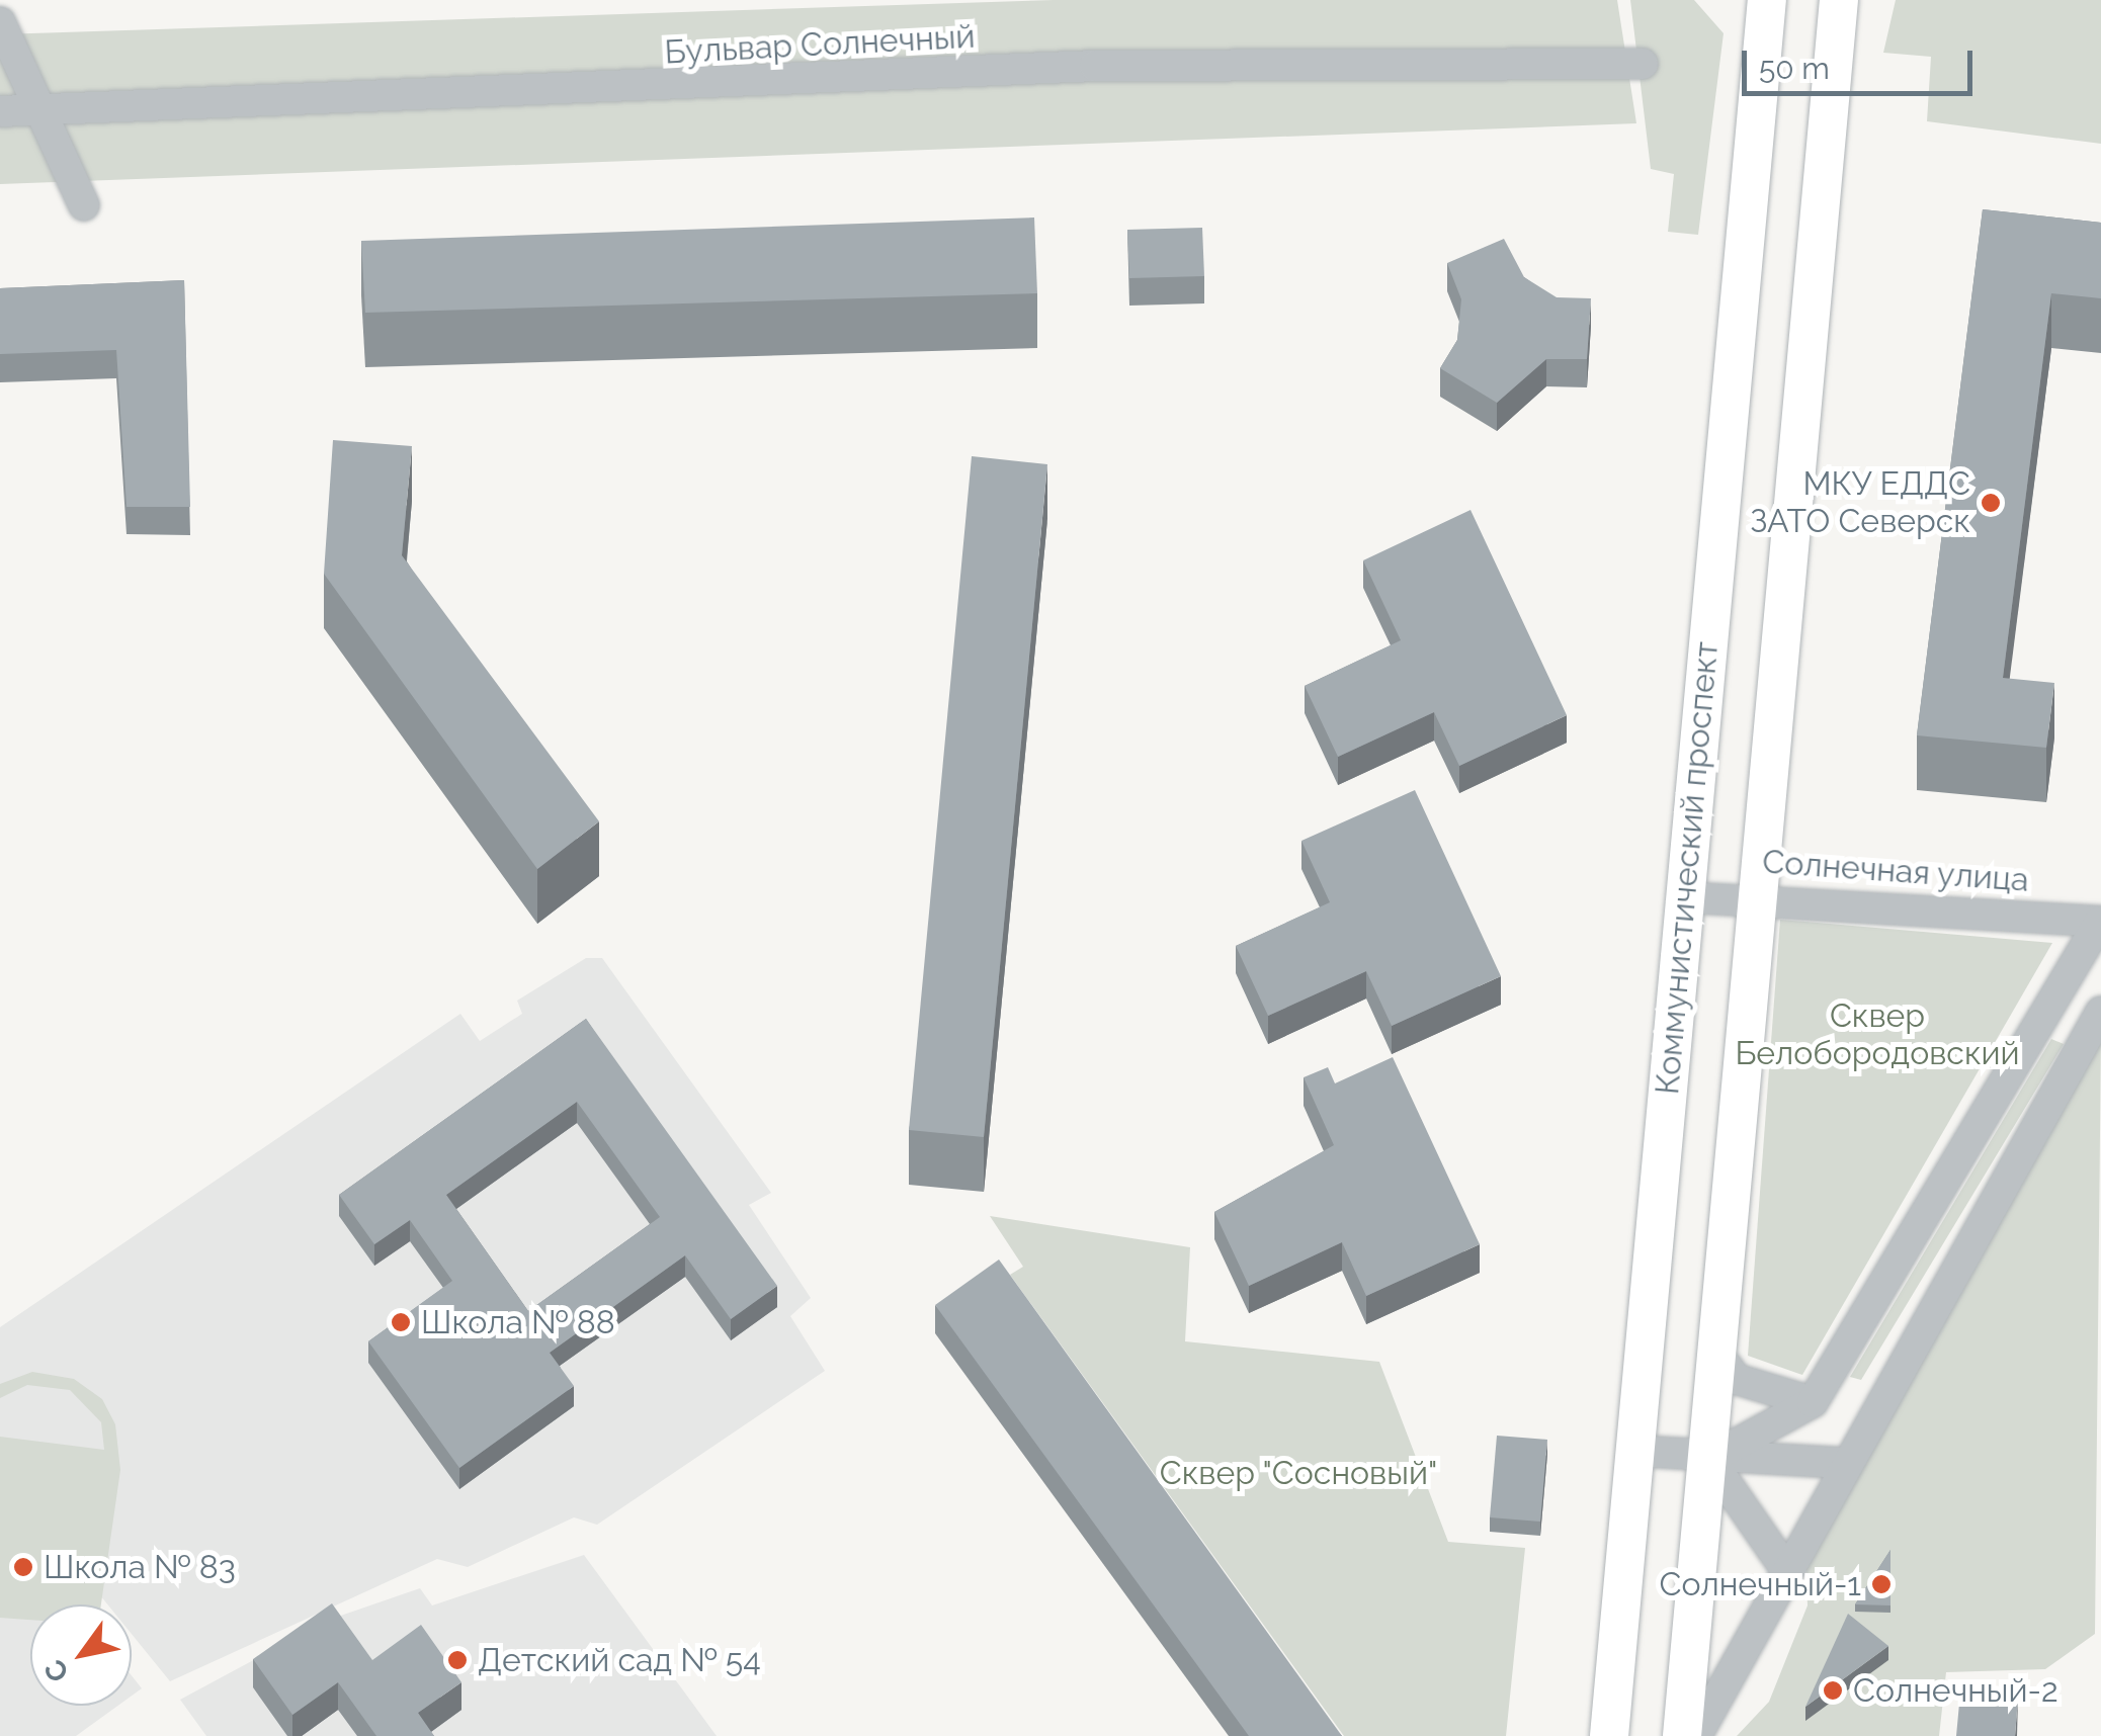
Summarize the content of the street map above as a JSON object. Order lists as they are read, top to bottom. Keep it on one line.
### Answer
{"streets":{"main road":["Коммунистический проспект"],"street":["Бульвар Солнечный","Солнечная улица"]},"crossings":[["Коммунистический проспект","Солнечная улица"]],"parks":["Сквер Белобородовский","Сквер \"Сосновый\""],"places":["МКУ ЕДДС ЗАТО Северск","Школа № 88","Школа № 83","Солнечный-1","Детский сад № 54","Солнечный-2"],"scale_bar":"50 m","north":"bottom left"}
